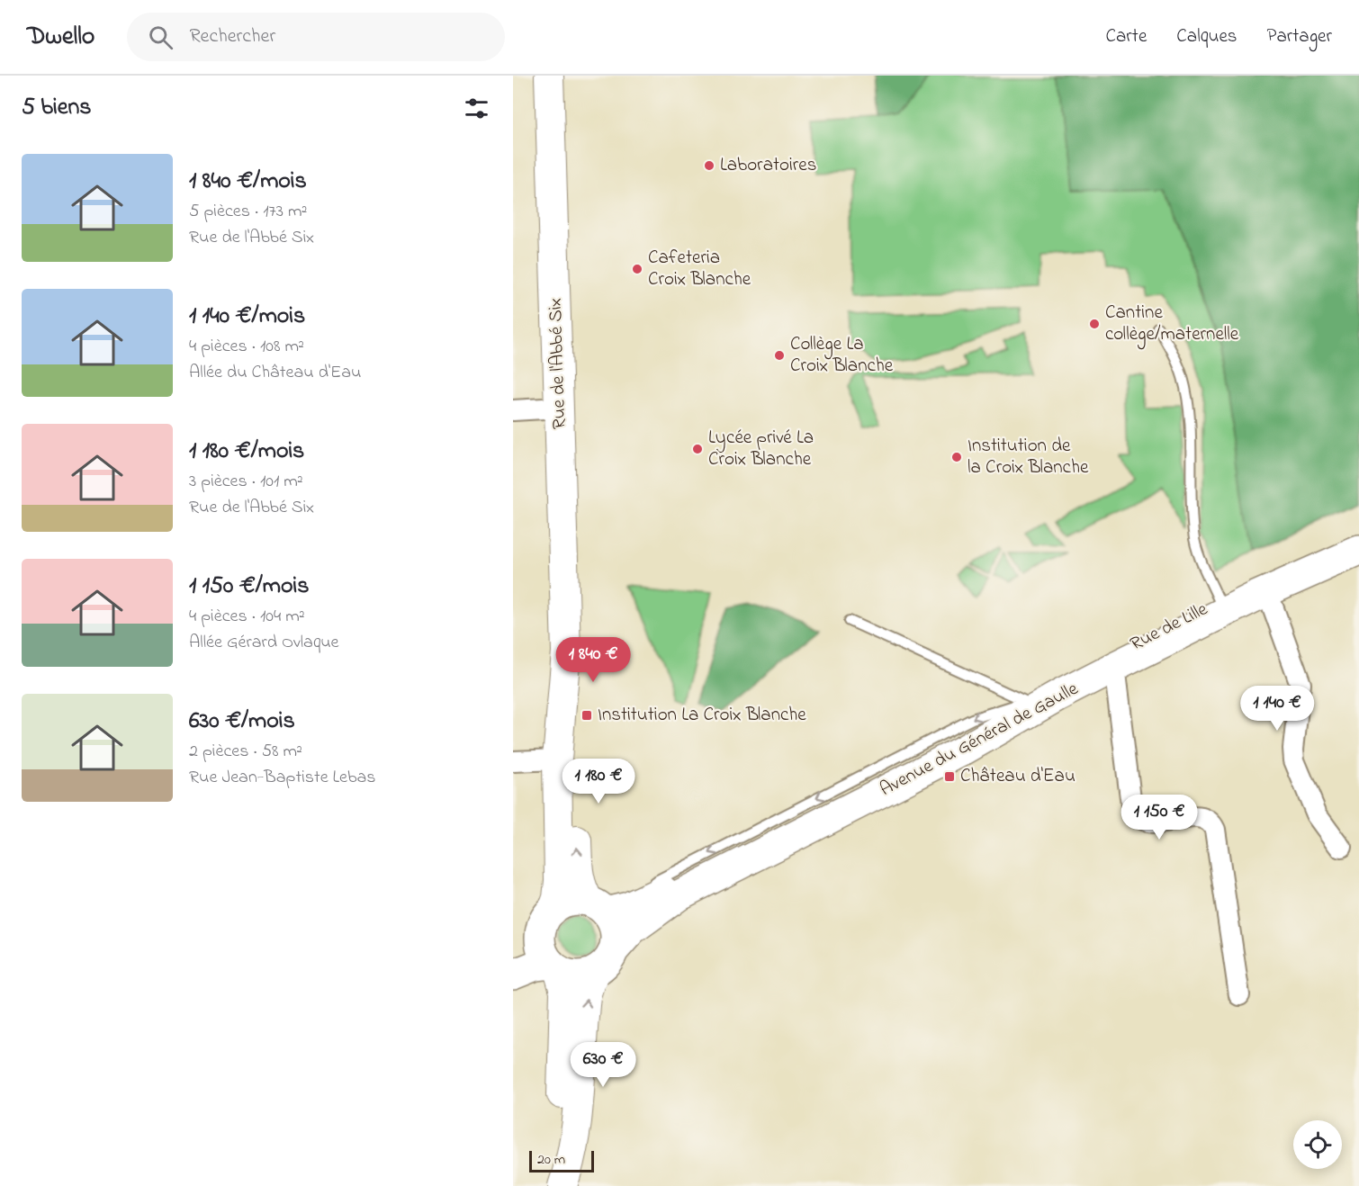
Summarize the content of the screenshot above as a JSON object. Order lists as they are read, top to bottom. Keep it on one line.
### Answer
{"streets":{"main road":["Rue de l'Abbé Six","Rue de Lille","Avenue du Général de Gaulle"]},"crossings":[["Rue de l'Abbé Six","Avenue du Général de Gaulle"],["Rue de Lille","Avenue du Général de Gaulle"]],"places":{"other":["Laboratoires","Cafeteria Croix Blanche","Cantine collège/maternelle","Collège La Croix Blanche","Lycée privé La Croix Blanche","Institution de la Croix Blanche"],"transit":["Institution La Croix Blanche","Château d'Eau"]},"scale_bar":"20 m","page":{"header":"Dwello","search":"Rechercher","nav":["Carte","Calques","Partager"],"heading":"5 biens","list":[{"name":"1 840 €/mois","note":"5 pièces · 173 m² · Rue de l'Abbé Six"},{"name":"1 140 €/mois","note":"4 pièces · 108 m² · Allée du Château d'Eau"},{"name":"1 180 €/mois","note":"3 pièces · 101 m² · Rue de l'Abbé Six"},{"name":"1 150 €/mois","note":"4 pièces · 104 m² · Allée Gérard Ovlaque"},{"name":"630 €/mois","note":"2 pièces · 58 m² · Rue Jean-Baptiste Lebas"}],"price":["1 840 €","1 140 €","1 180 €","1 150 €","630 €"],"scale":"20 m"}}
